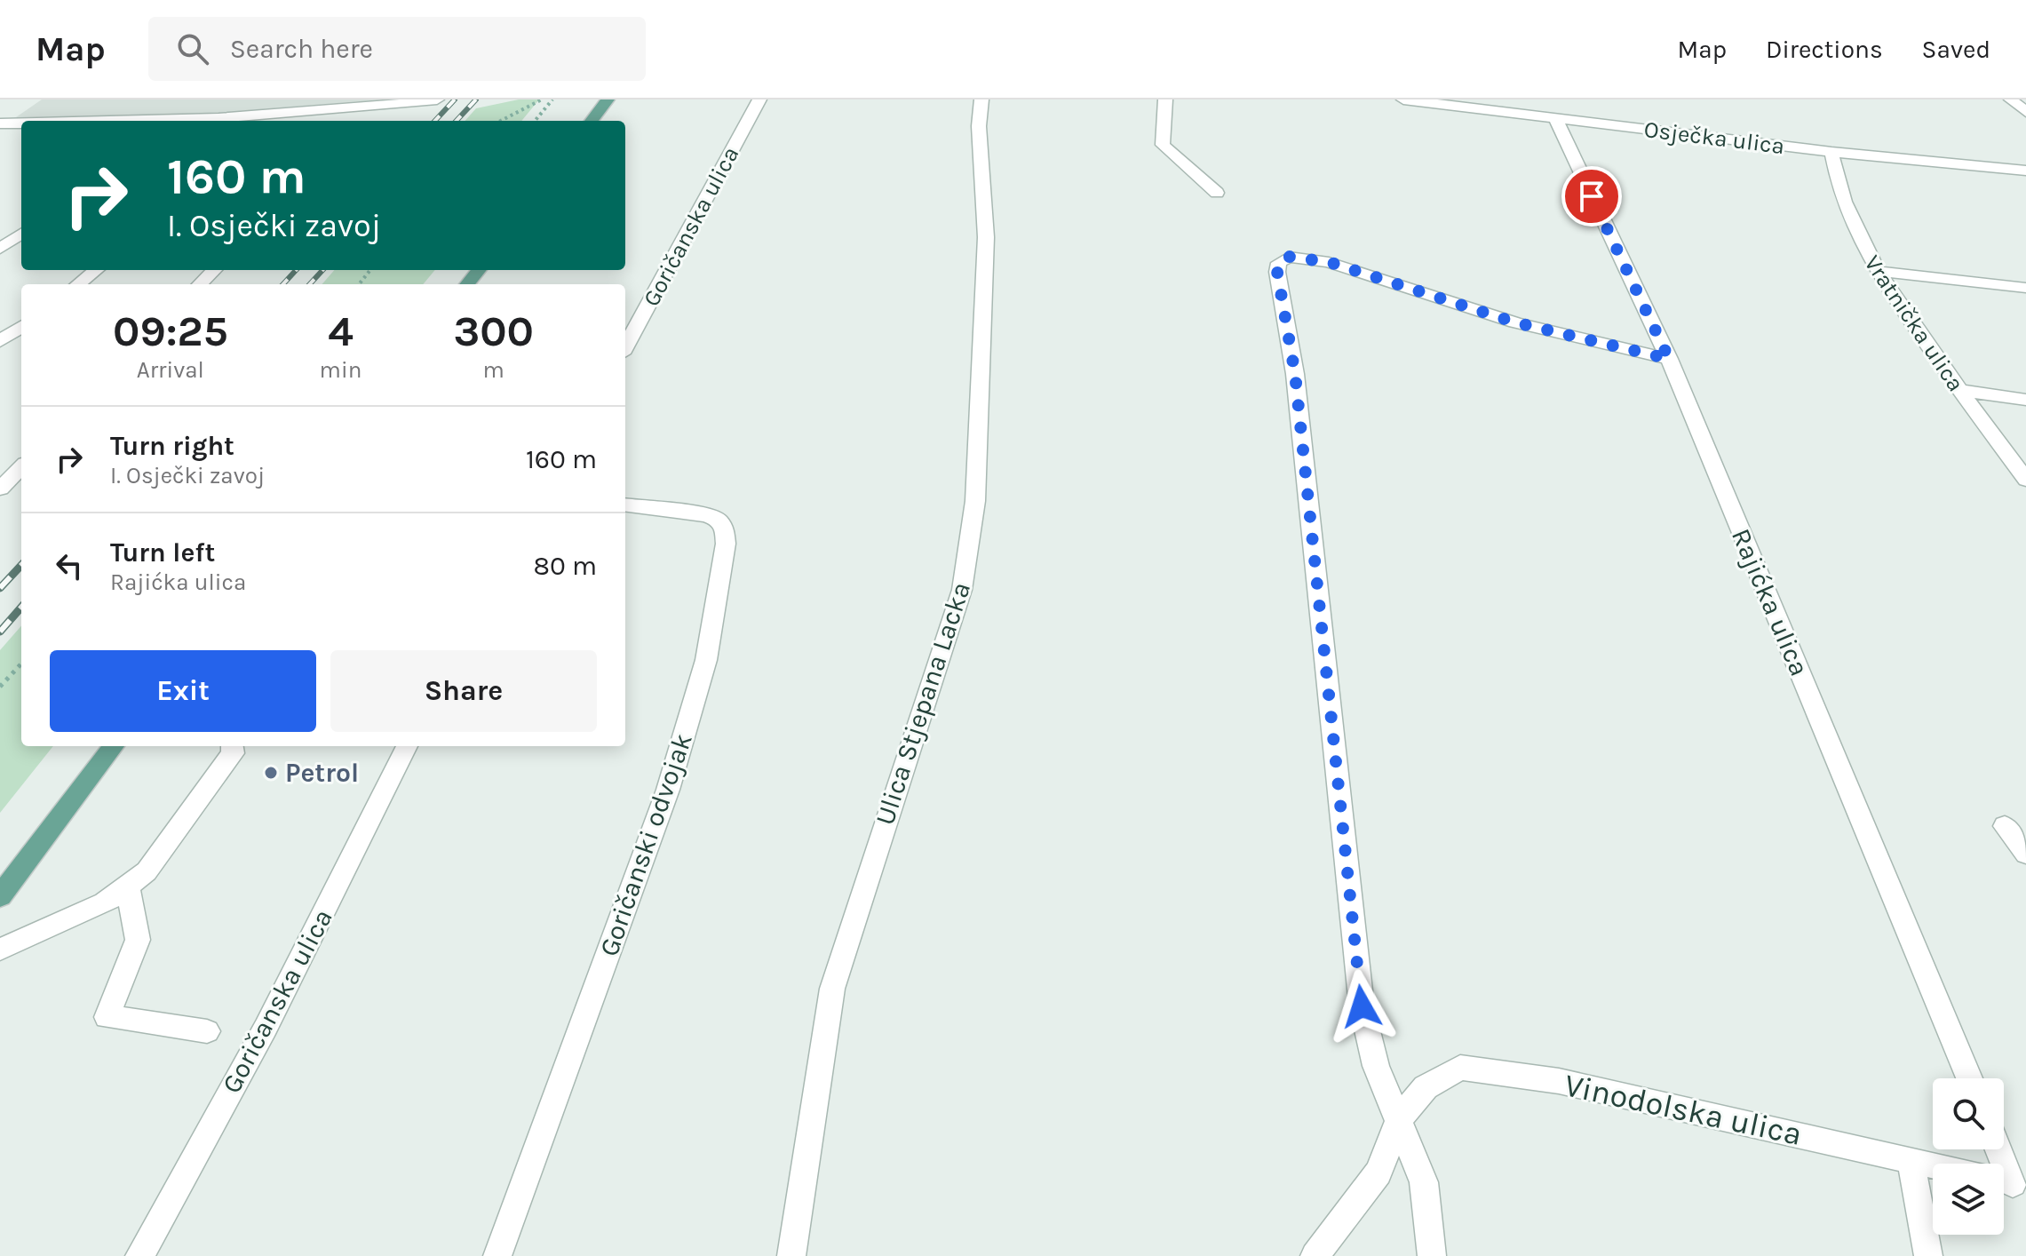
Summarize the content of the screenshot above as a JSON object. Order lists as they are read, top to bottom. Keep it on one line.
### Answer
{"streets":{"street":["Osječka ulica","Goričanska ulica","Vratnička ulica","Rajićka ulica","Ulica Stjepana Lacka","Goričanski odvojak","Vinodolska ulica"]},"crossings":[["Osječka ulica","Vratnička ulica"],["Osječka ulica","Rajićka ulica"]],"places":["Petrol"],"page":{"header":"Map","search":"Search here","nav":["Map","Directions","Saved"],"turn":["160 m","I. Osječki zavoj"],"eta":["09:25","Arrival","4","min","300","m"],"list":[{"name":"Turn right","note":"I. Osječki zavoj","value":"160 m"},{"name":"Turn left","note":"Rajićka ulica","value":"80 m"}],"buttons":["Exit","Share"]}}
